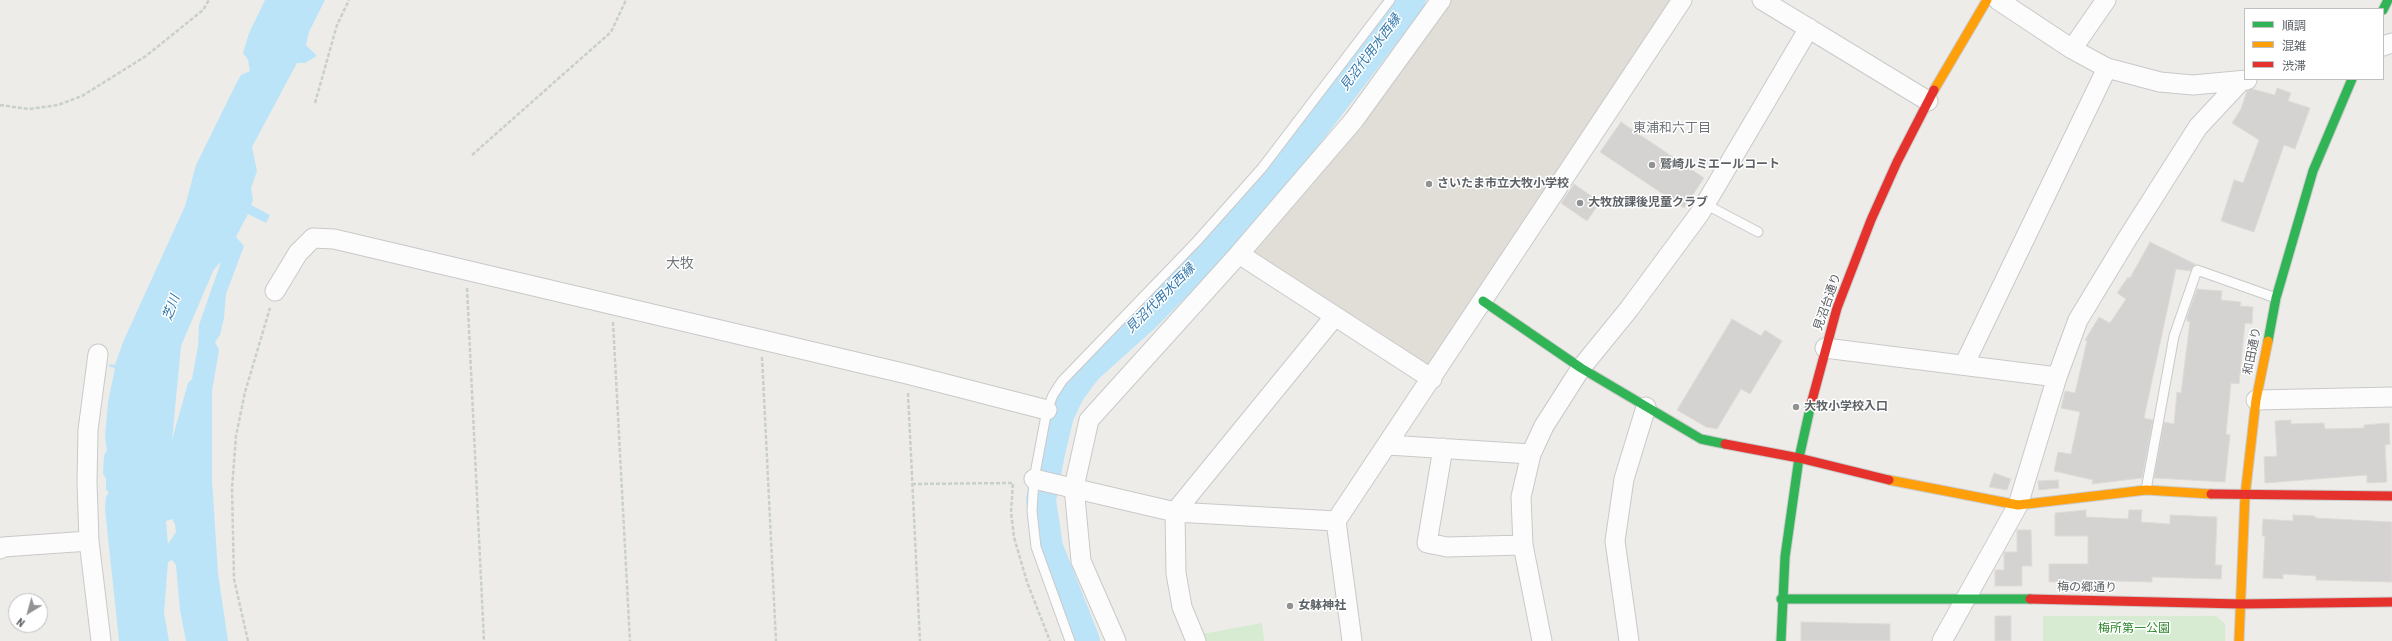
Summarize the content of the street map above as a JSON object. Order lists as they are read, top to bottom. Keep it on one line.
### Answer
{"streets":{"street":["見沼台通り","和田通り","梅の郷通り"]},"crossings":[["見沼台通り","梅の郷通り"],["和田通り","梅の郷通り"]],"districts":["東浦和六丁目","大牧"],"water":["見沼代用水西縁","芝川"],"parks":["梅所第一公園"],"places":["鷲崎ルミエールコート","さいたま市立大牧小学校","大牧放課後児童クラブ","大牧小学校入口","女躰神社"],"legend":["順調","混雑","渋滞"],"north":"bottom left"}
